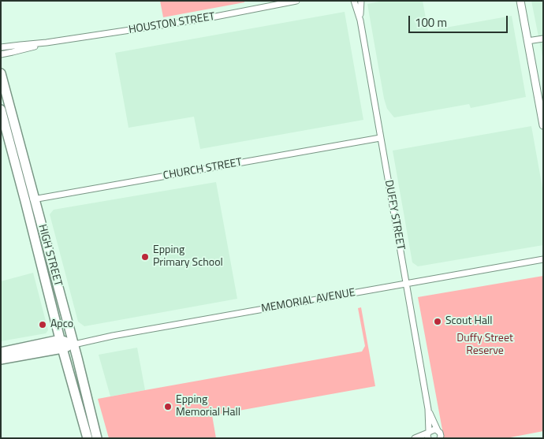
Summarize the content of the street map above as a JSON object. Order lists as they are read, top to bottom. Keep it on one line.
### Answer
{"streets":{"main road":["HIGH STREET","MEMORIAL AVENUE"],"street":["HOUSTON STREET","CHURCH STREET","DUFFY STREET"]},"crossings":[["CHURCH STREET","DUFFY STREET"],["CHURCH STREET","HIGH STREET"],["DUFFY STREET","MEMORIAL AVENUE"],["HIGH STREET","MEMORIAL AVENUE"]],"parks":["Duffy Street Reserve"],"places":["Epping Primary School","Scout Hall","Apco","Epping Memorial Hall"],"scale_bar":"100 m"}
